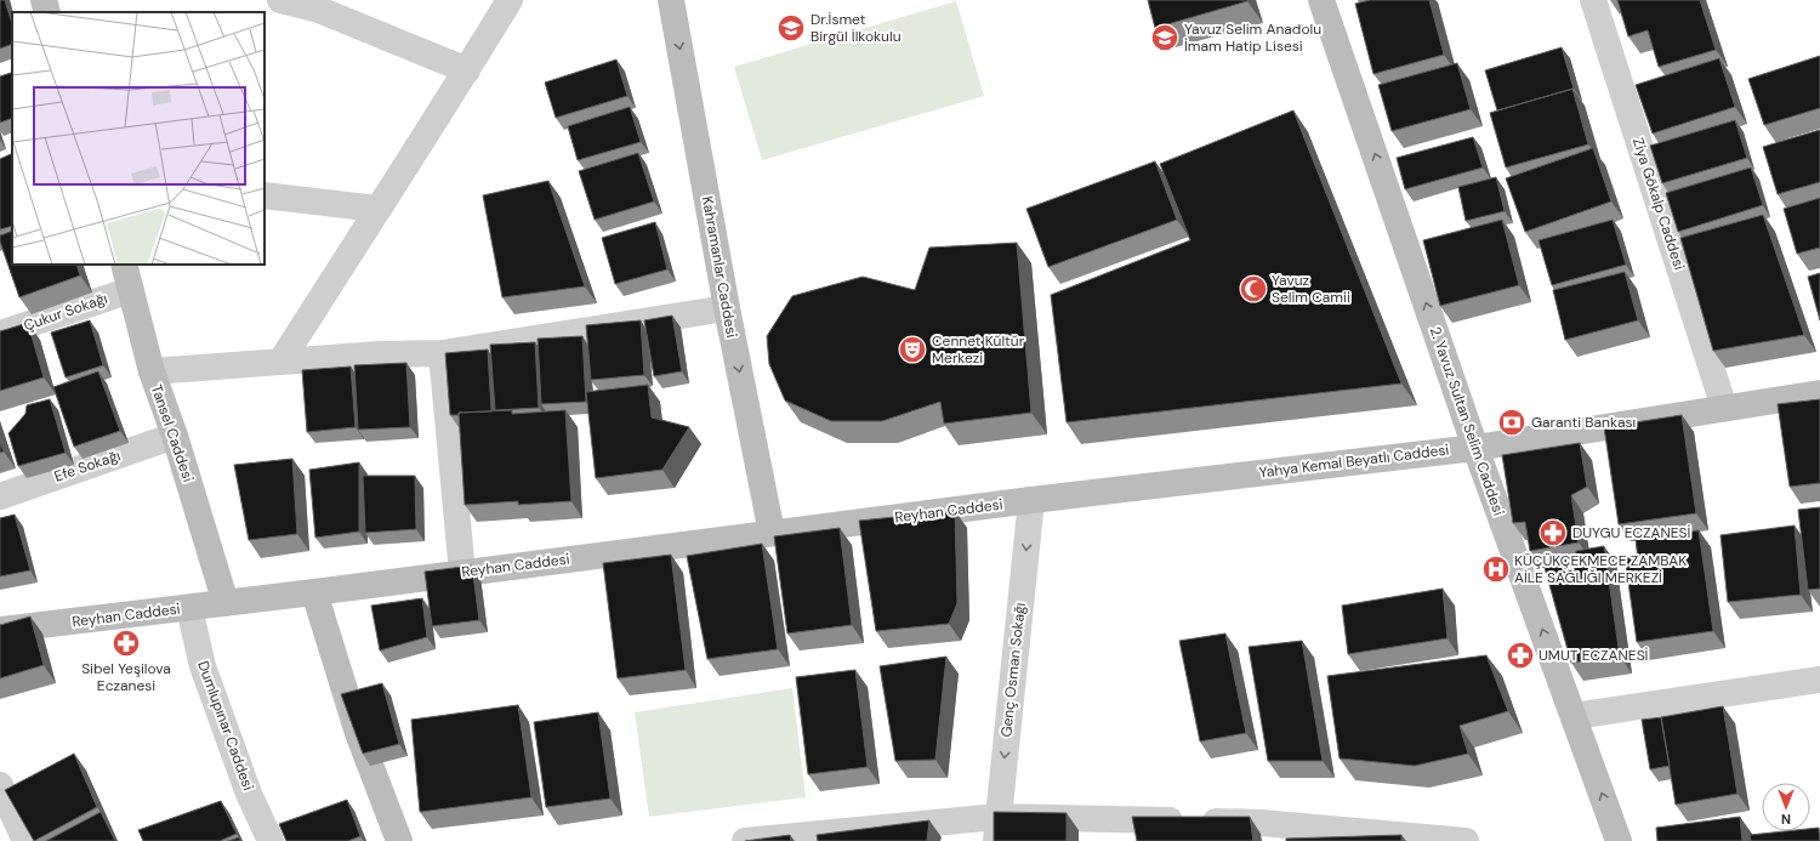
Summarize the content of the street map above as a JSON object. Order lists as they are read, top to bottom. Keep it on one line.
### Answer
{"streets":{"street":["Ziya Gökalp Caddesi","Kahramanlar Caddesi","Çukur Sokağı","2. Yavuz Sultan Selim Caddesi","Tansel Caddesi","Yahya Kemal Beyatlı Caddesi","Efe Sokağı","Reyhan Caddesi","Genç Osman Sokağı","Dumlupınar Caddesi"]},"crossings":[["Ziya Gökalp Caddesi","Yahya Kemal Beyatlı Caddesi"],["Kahramanlar Caddesi","Reyhan Caddesi"],["Çukur Sokağı","Tansel Caddesi"],["2. Yavuz Sultan Selim Caddesi","Yahya Kemal Beyatlı Caddesi"],["Tansel Caddesi","Efe Sokağı"],["Tansel Caddesi","Reyhan Caddesi"],["Yahya Kemal Beyatlı Caddesi","Reyhan Caddesi"],["Yahya Kemal Beyatlı Caddesi","Genç Osman Sokağı"],["Reyhan Caddesi","Genç Osman Sokağı"],["Reyhan Caddesi","Dumlupınar Caddesi"]],"one_way":["Kahramanlar Caddesi","2. Yavuz Sultan Selim Caddesi","Genç Osman Sokağı"],"places":{"school or university":["Dr.İsmet Birgül İlkokulu","Yavuz Selim Anadolu İmam Hatip Lisesi"],"mosque":["Yavuz Selim Camii"],"theatre":["Cennet Kültür Merkezi"],"bank":["Garanti Bankası"],"pharmacy":["DUYGU ECZANESİ","Sibel Yeşilova Eczanesi","UMUT ECZANESİ"],"hospital":["KÜÇÜKÇEKMECE ZAMBAK AİLE SAĞLIĞI MERKEZİ"]},"north":"bottom"}
